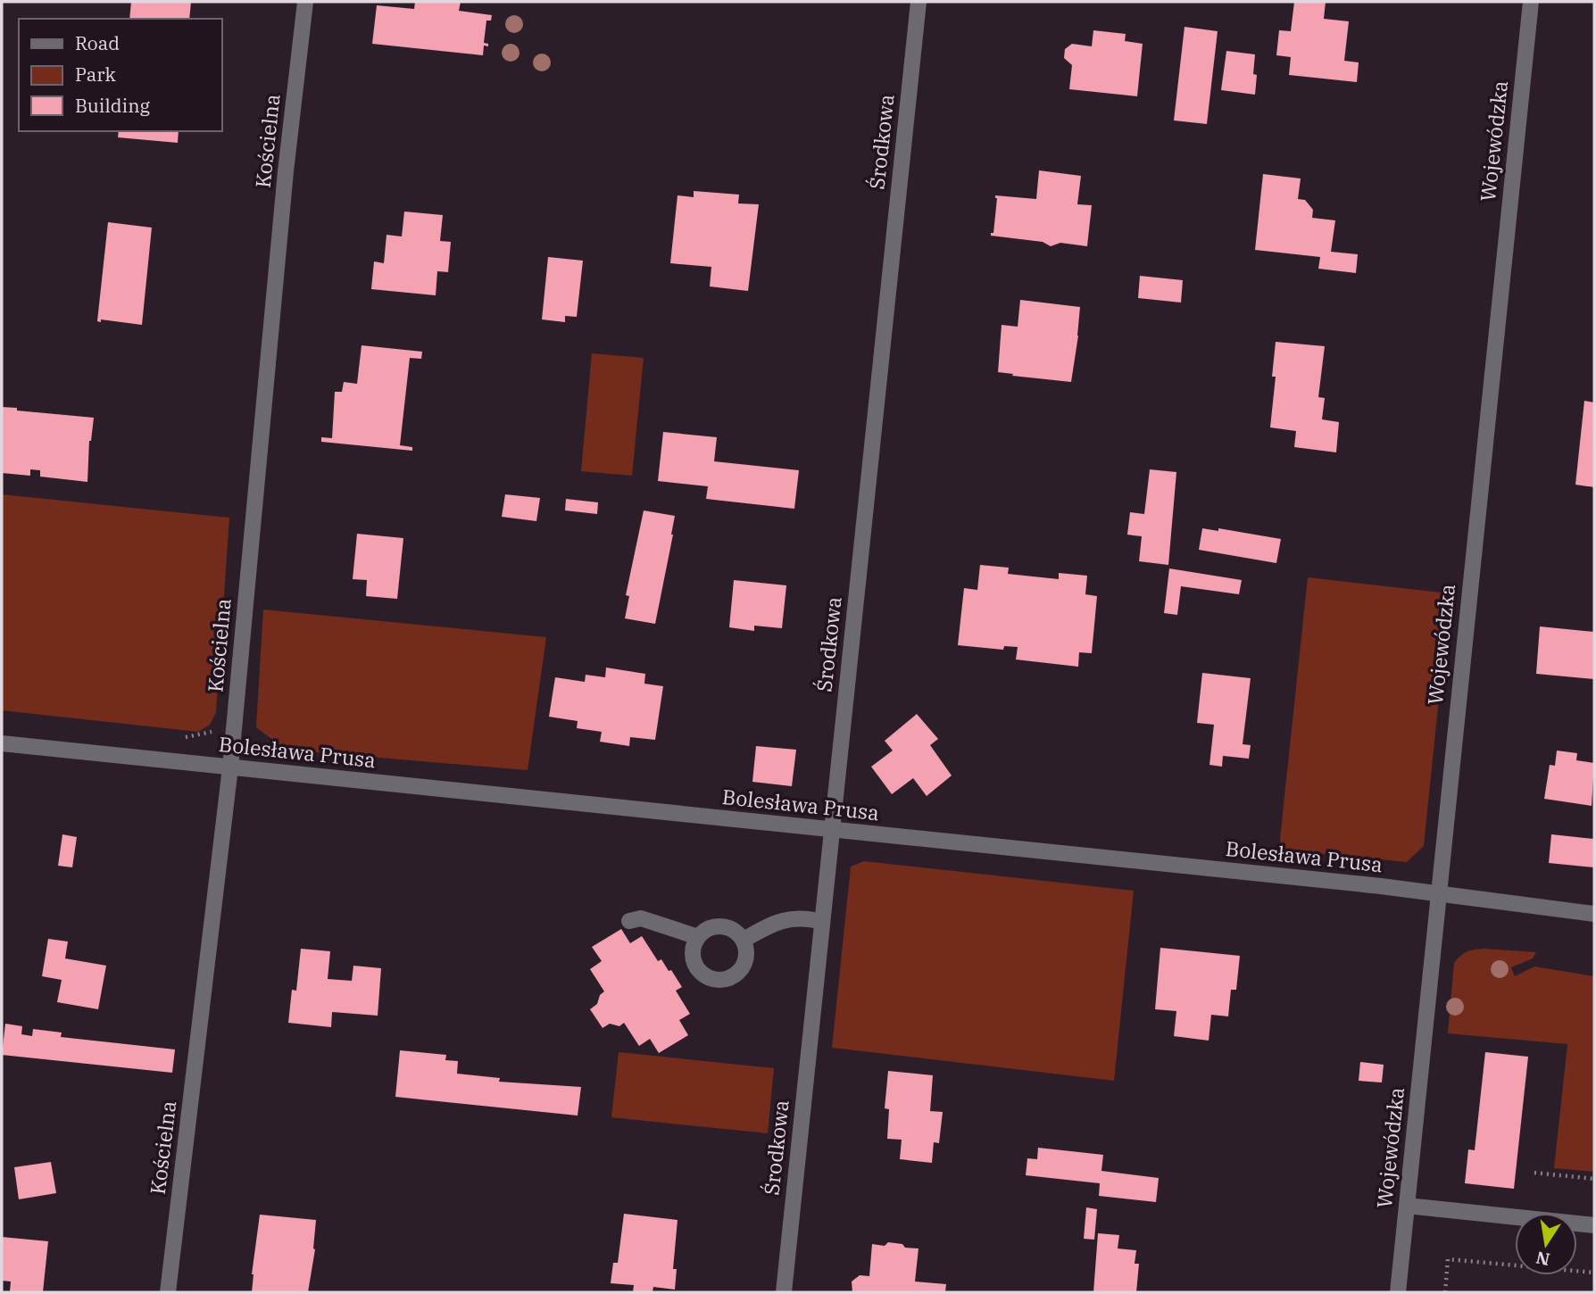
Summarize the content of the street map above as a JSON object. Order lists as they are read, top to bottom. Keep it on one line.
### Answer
{"streets":{"street":["Kościelna","Wojewódzka","Środkowa","Bolesława Prusa"]},"crossings":[["Kościelna","Bolesława Prusa"],["Wojewódzka","Bolesława Prusa"],["Środkowa","Bolesława Prusa"]],"legend":["Road","Park","Building"],"north":"bottom"}
